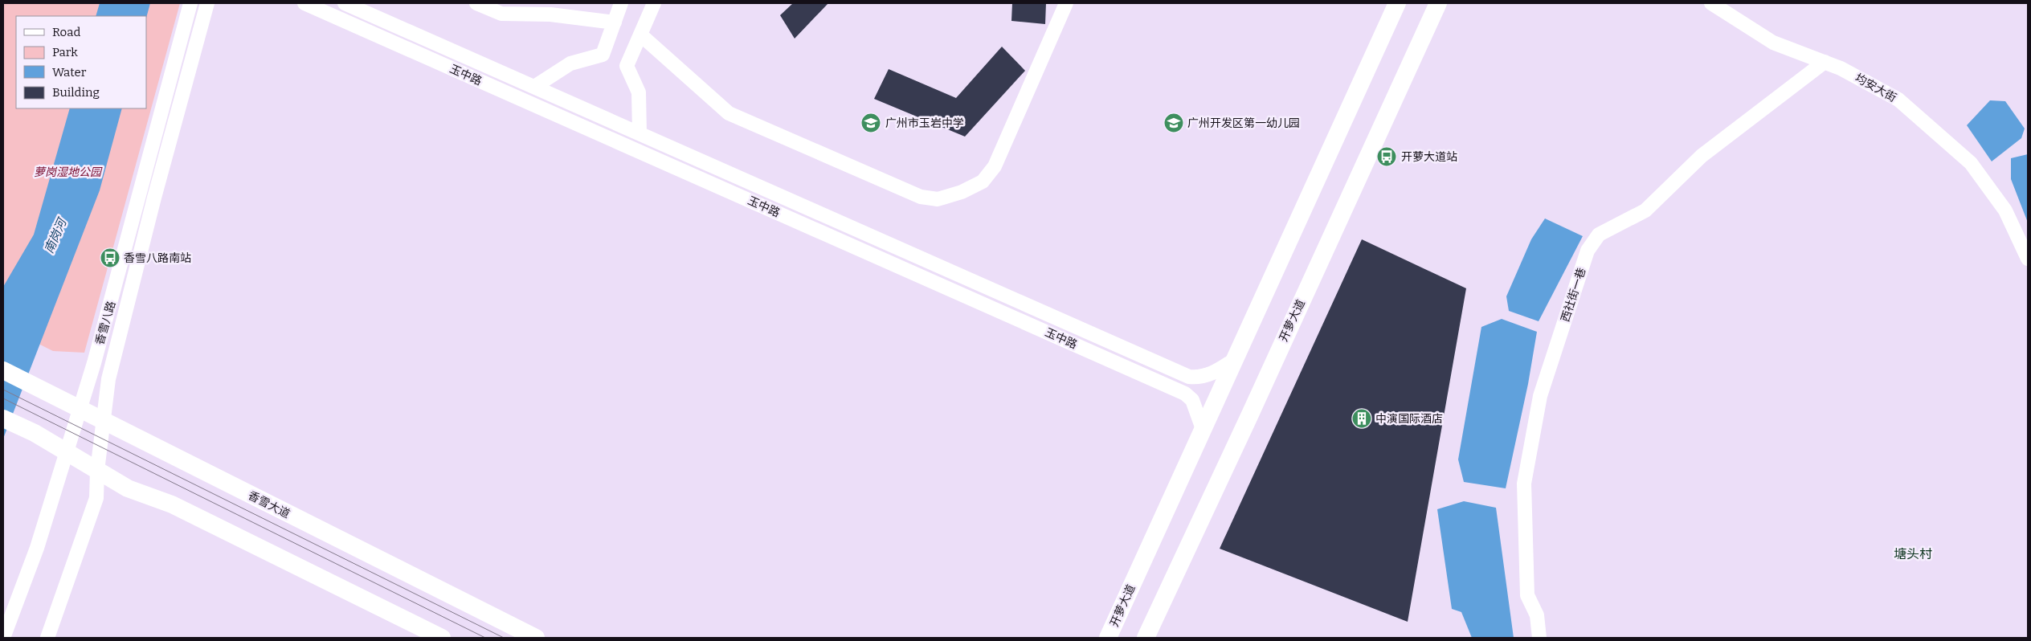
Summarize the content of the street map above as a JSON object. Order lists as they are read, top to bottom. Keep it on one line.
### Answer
{"streets":{"main road":["开萝大道","香雪大道"],"street":["玉中路","均安大街","西社街一巷","香雪八路"]},"crossings":[["玉中路","开萝大道"],["均安大街","西社街一巷"],["香雪八路","香雪大道"]],"districts":["塘头村"],"water":["南岗河"],"parks":["萝岗湿地公园"],"places":{"school or university":["广州市玉岩中学","广州开发区第一幼儿园"],"bus stop":["开萝大道站","香雪八路南站"],"building":["中演国际酒店"]},"legend":["Road","Park","Water","Building"]}
